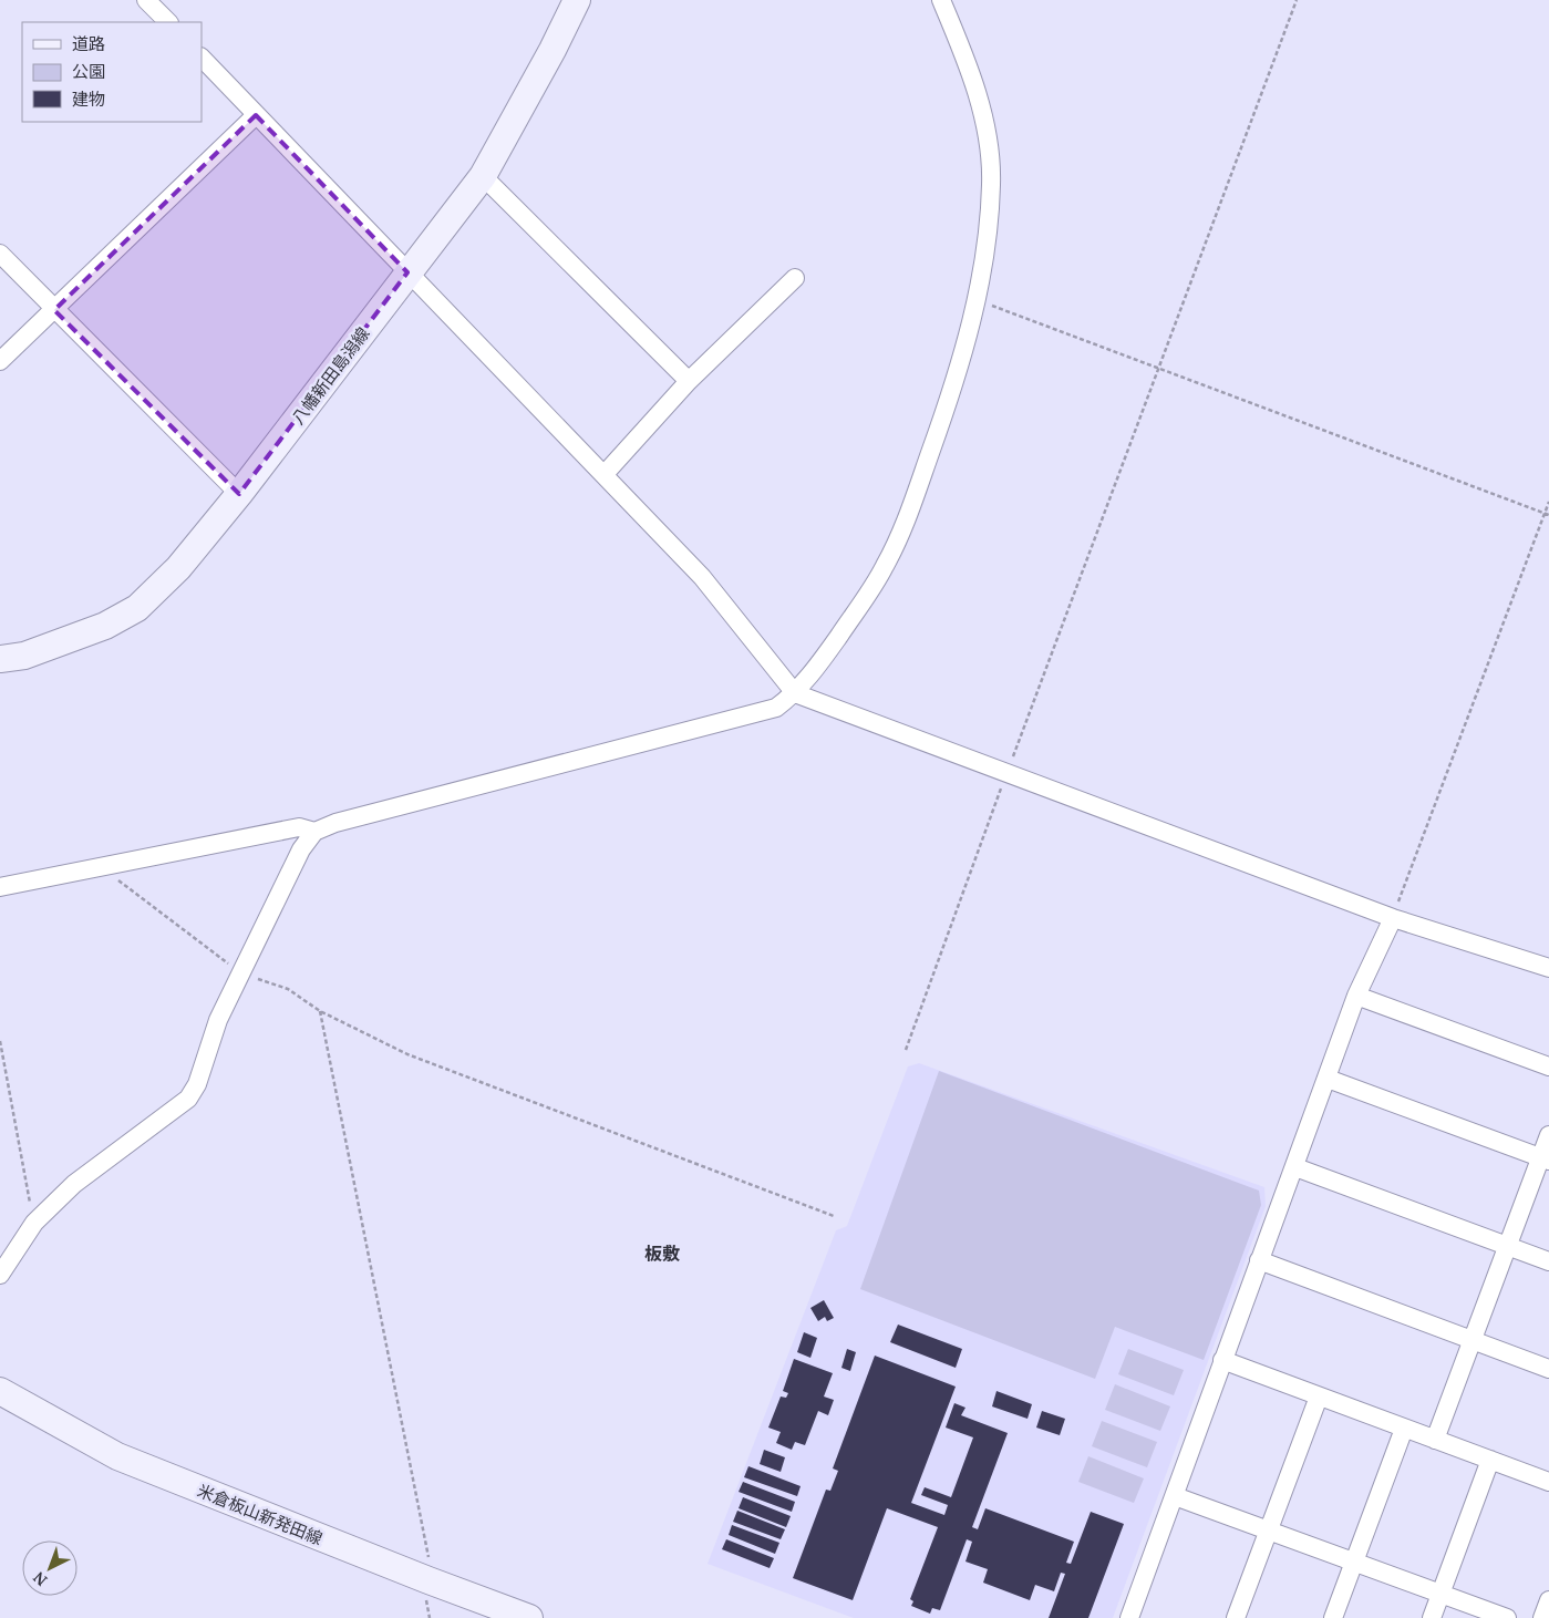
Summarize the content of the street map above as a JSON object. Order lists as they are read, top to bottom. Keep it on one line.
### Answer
{"streets":{"main road":["八幡新田島潟線","米倉板山新発田線"]},"districts":["板敷"],"legend":["道路","公園","建物"],"north":"bottom left"}
